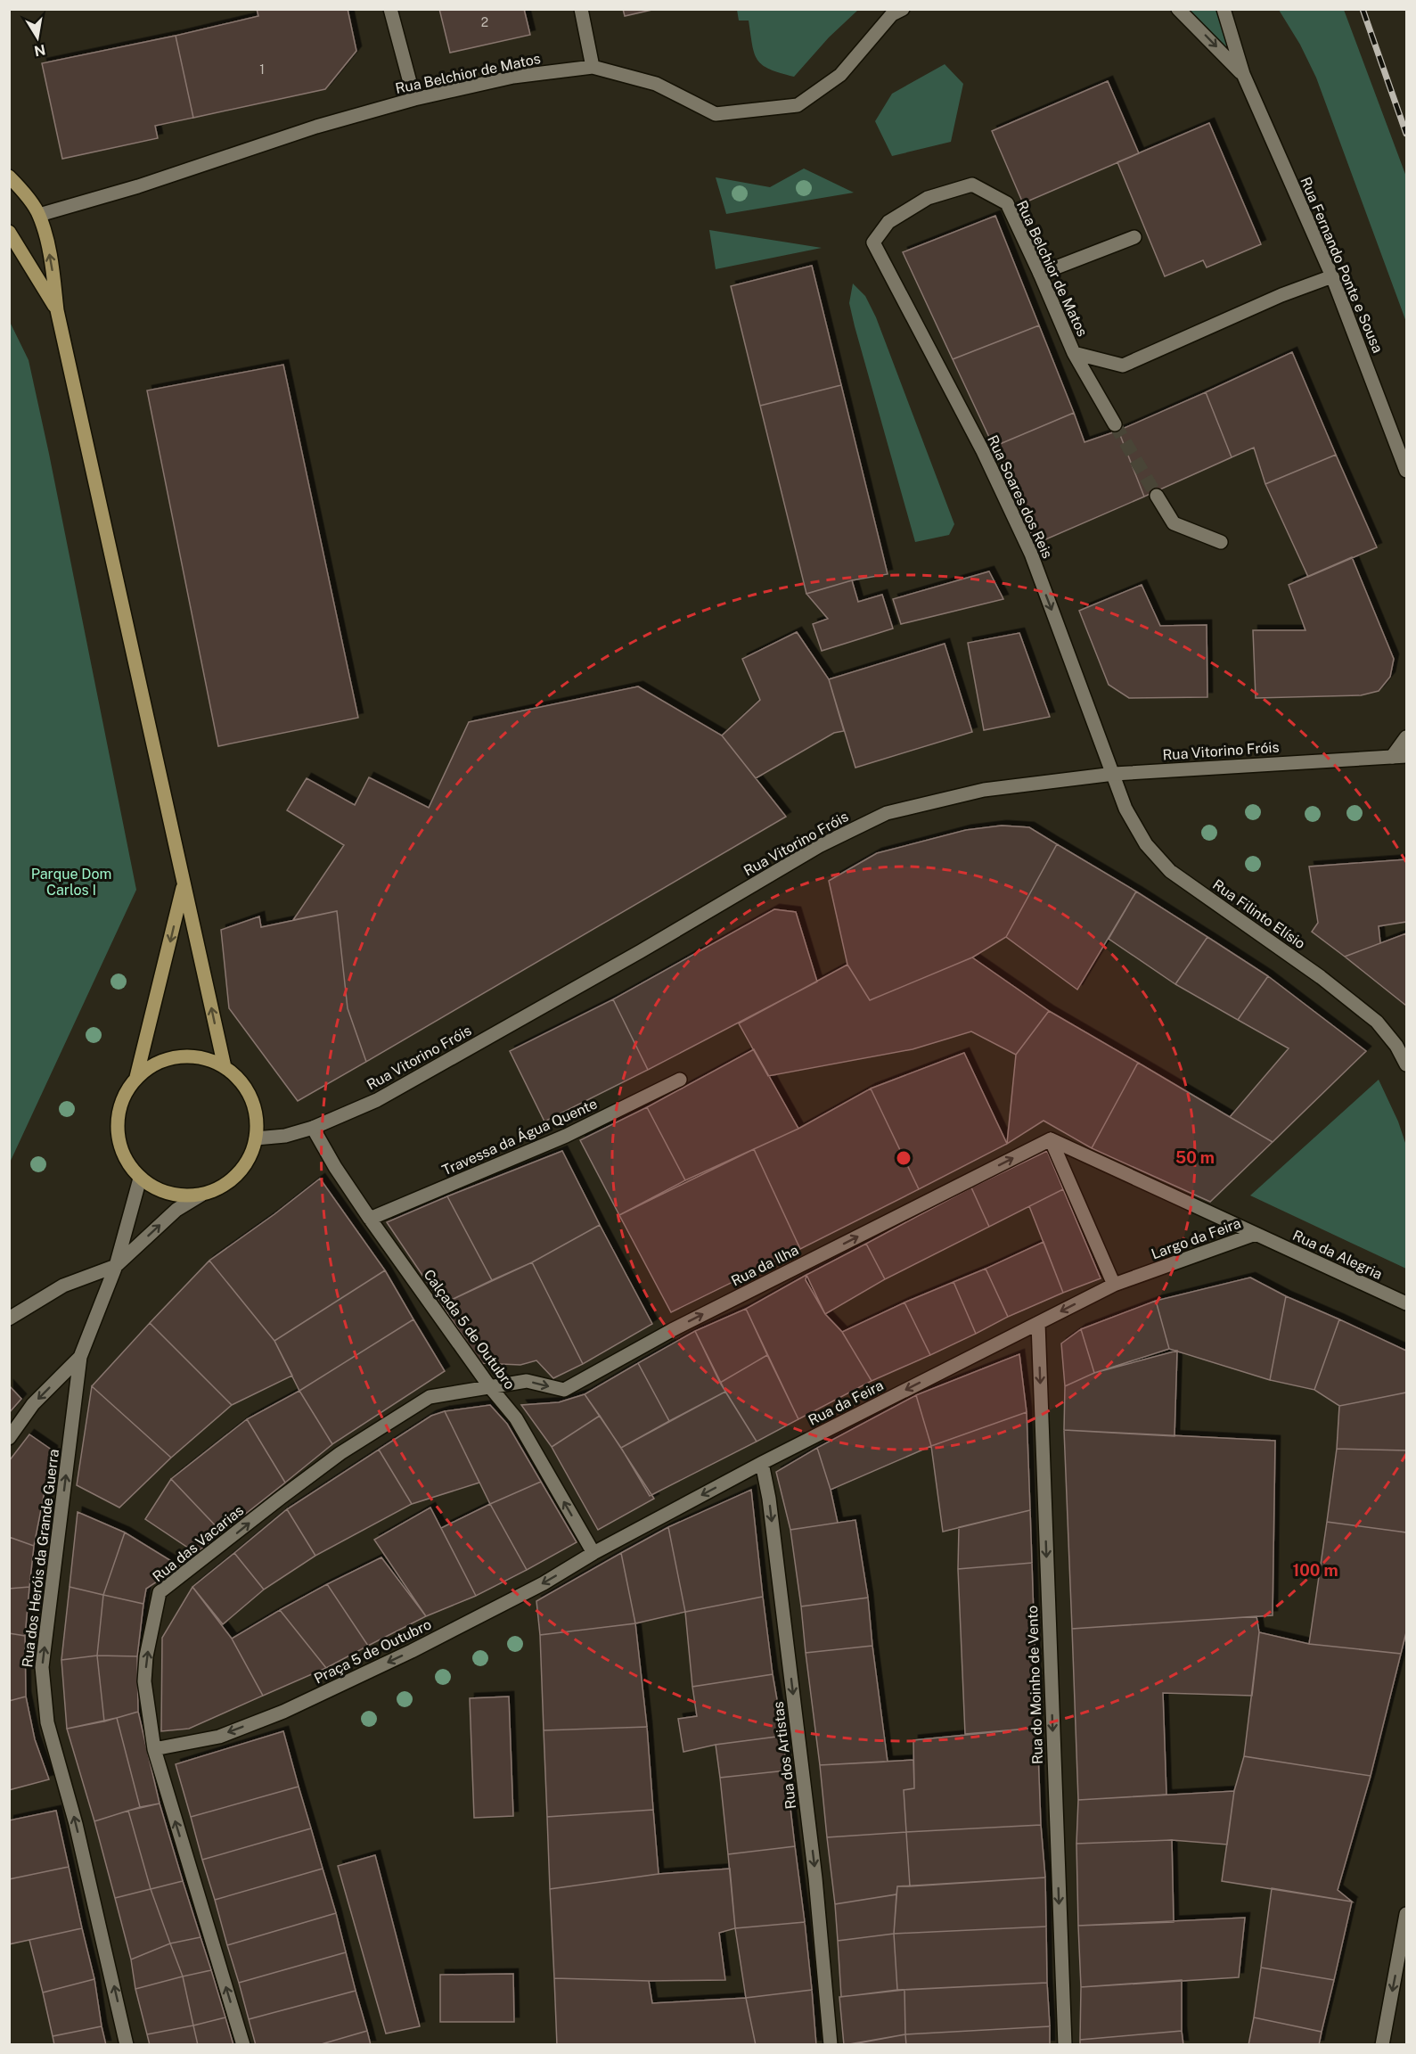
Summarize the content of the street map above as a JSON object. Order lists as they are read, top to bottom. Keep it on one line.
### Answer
{"streets":{"street":["Rua Belchior de Matos","Rua Fernando Ponte e Sousa","Rua Soares dos Reis","Rua Vitorino Fróis","Rua Filinto Elísio","Travessa da Água Quente","Largo da Feira","Rua da Alegria","Rua da Ilha","Calçada 5 de Outubro","Rua da Feira","Rua das Vacarias","Rua dos Heróis da Grande Guerra","Praça 5 de Outubro","Rua do Moinho de Vento","Rua dos Artistas"]},"crossings":[["Rua Belchior de Matos","Rua Fernando Ponte e Sousa"],["Rua Belchior de Matos","Rua Soares dos Reis"],["Rua Soares dos Reis","Rua Vitorino Fróis"],["Rua Soares dos Reis","Rua Filinto Elísio"],["Rua Vitorino Fróis","Rua Filinto Elísio"],["Rua Vitorino Fróis","Calçada 5 de Outubro"],["Rua Vitorino Fróis","Rua dos Heróis da Grande Guerra"],["Travessa da Água Quente","Calçada 5 de Outubro"],["Largo da Feira","Rua da Alegria"],["Largo da Feira","Rua da Ilha"],["Largo da Feira","Rua da Feira"],["Rua da Ilha","Calçada 5 de Outubro"],["Rua da Ilha","Rua das Vacarias"],["Calçada 5 de Outubro","Rua da Feira"],["Calçada 5 de Outubro","Rua das Vacarias"],["Calçada 5 de Outubro","Praça 5 de Outubro"],["Rua da Feira","Praça 5 de Outubro"],["Rua da Feira","Rua do Moinho de Vento"],["Rua da Feira","Rua dos Artistas"],["Rua das Vacarias","Praça 5 de Outubro"]],"one_way":["Rua Soares dos Reis","Rua da Ilha","Calçada 5 de Outubro","Rua da Feira","Rua das Vacarias","Rua dos Heróis da Grande Guerra","Praça 5 de Outubro","Rua do Moinho de Vento","Rua dos Artistas"],"parks":["Parque Dom Carlos I"],"house_numbers":["2","1"],"north":"bottom","rings":["50 m","100 m"]}
